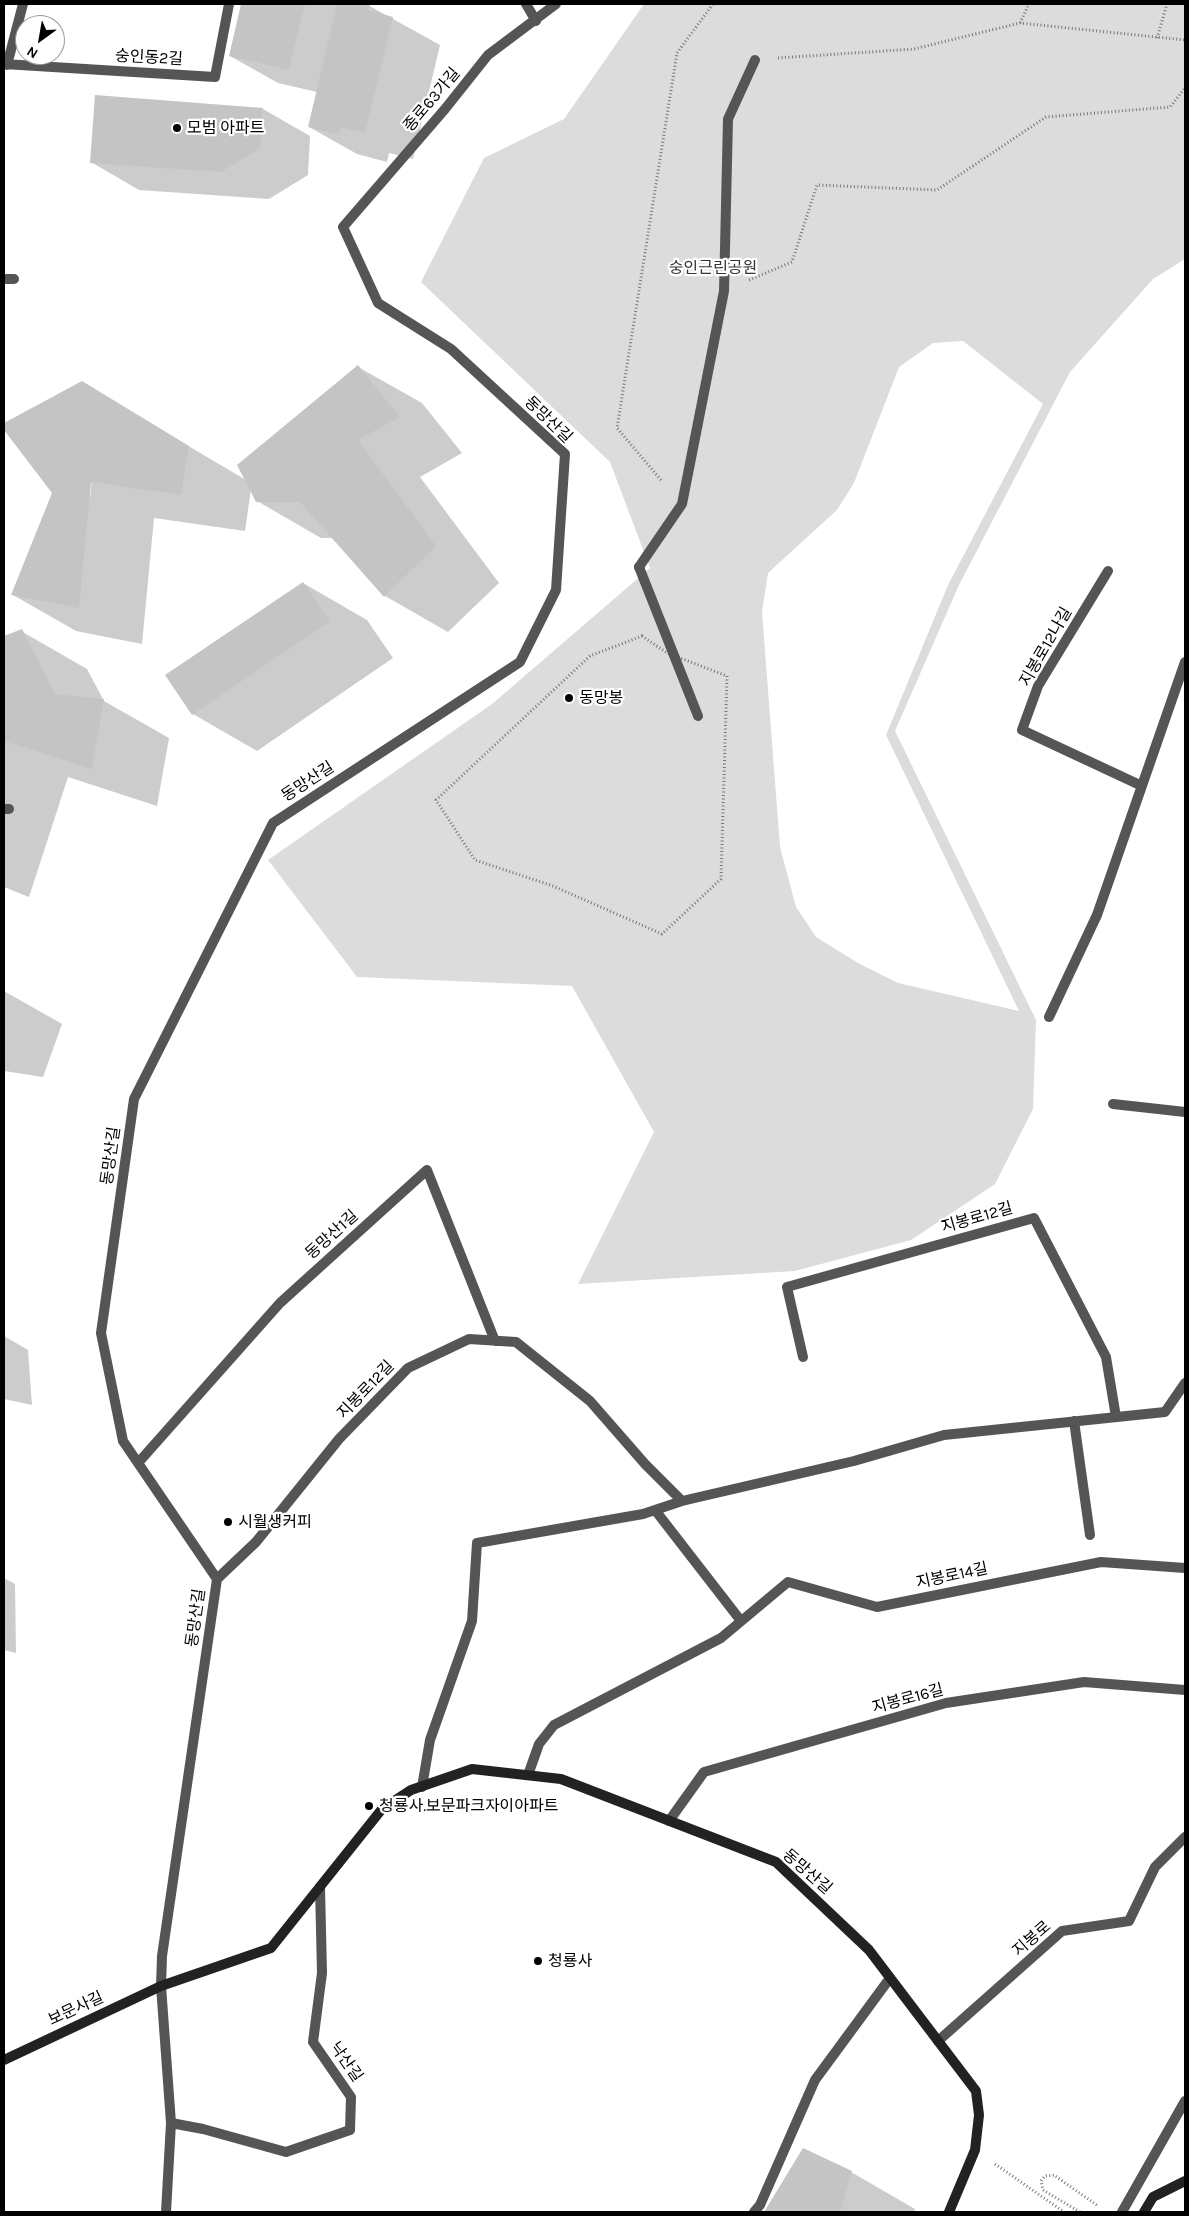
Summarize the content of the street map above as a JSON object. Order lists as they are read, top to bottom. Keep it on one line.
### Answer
{"streets":{"street":["숭인동2길","종로63가길","동망산길","지봉로12나길","지봉로12길","동망산1길","지봉로14길","지봉로16길","지봉로","보문사길","낙산길"]},"crossings":[["종로63가길","동망산길"],["동망산길","지봉로12길"],["동망산길","동망산1길"],["동망산길","지봉로14길"],["동망산길","지봉로16길"],["동망산길","지봉로"],["동망산길","보문사길"],["동망산길","낙산길"],["지봉로12길","동망산1길"]],"parks":["숭인근린공원"],"places":["모범 아파트","동망봉","시월생커피","청룡사.보문파크자이아파트","청룡사"],"north":"bottom left"}
